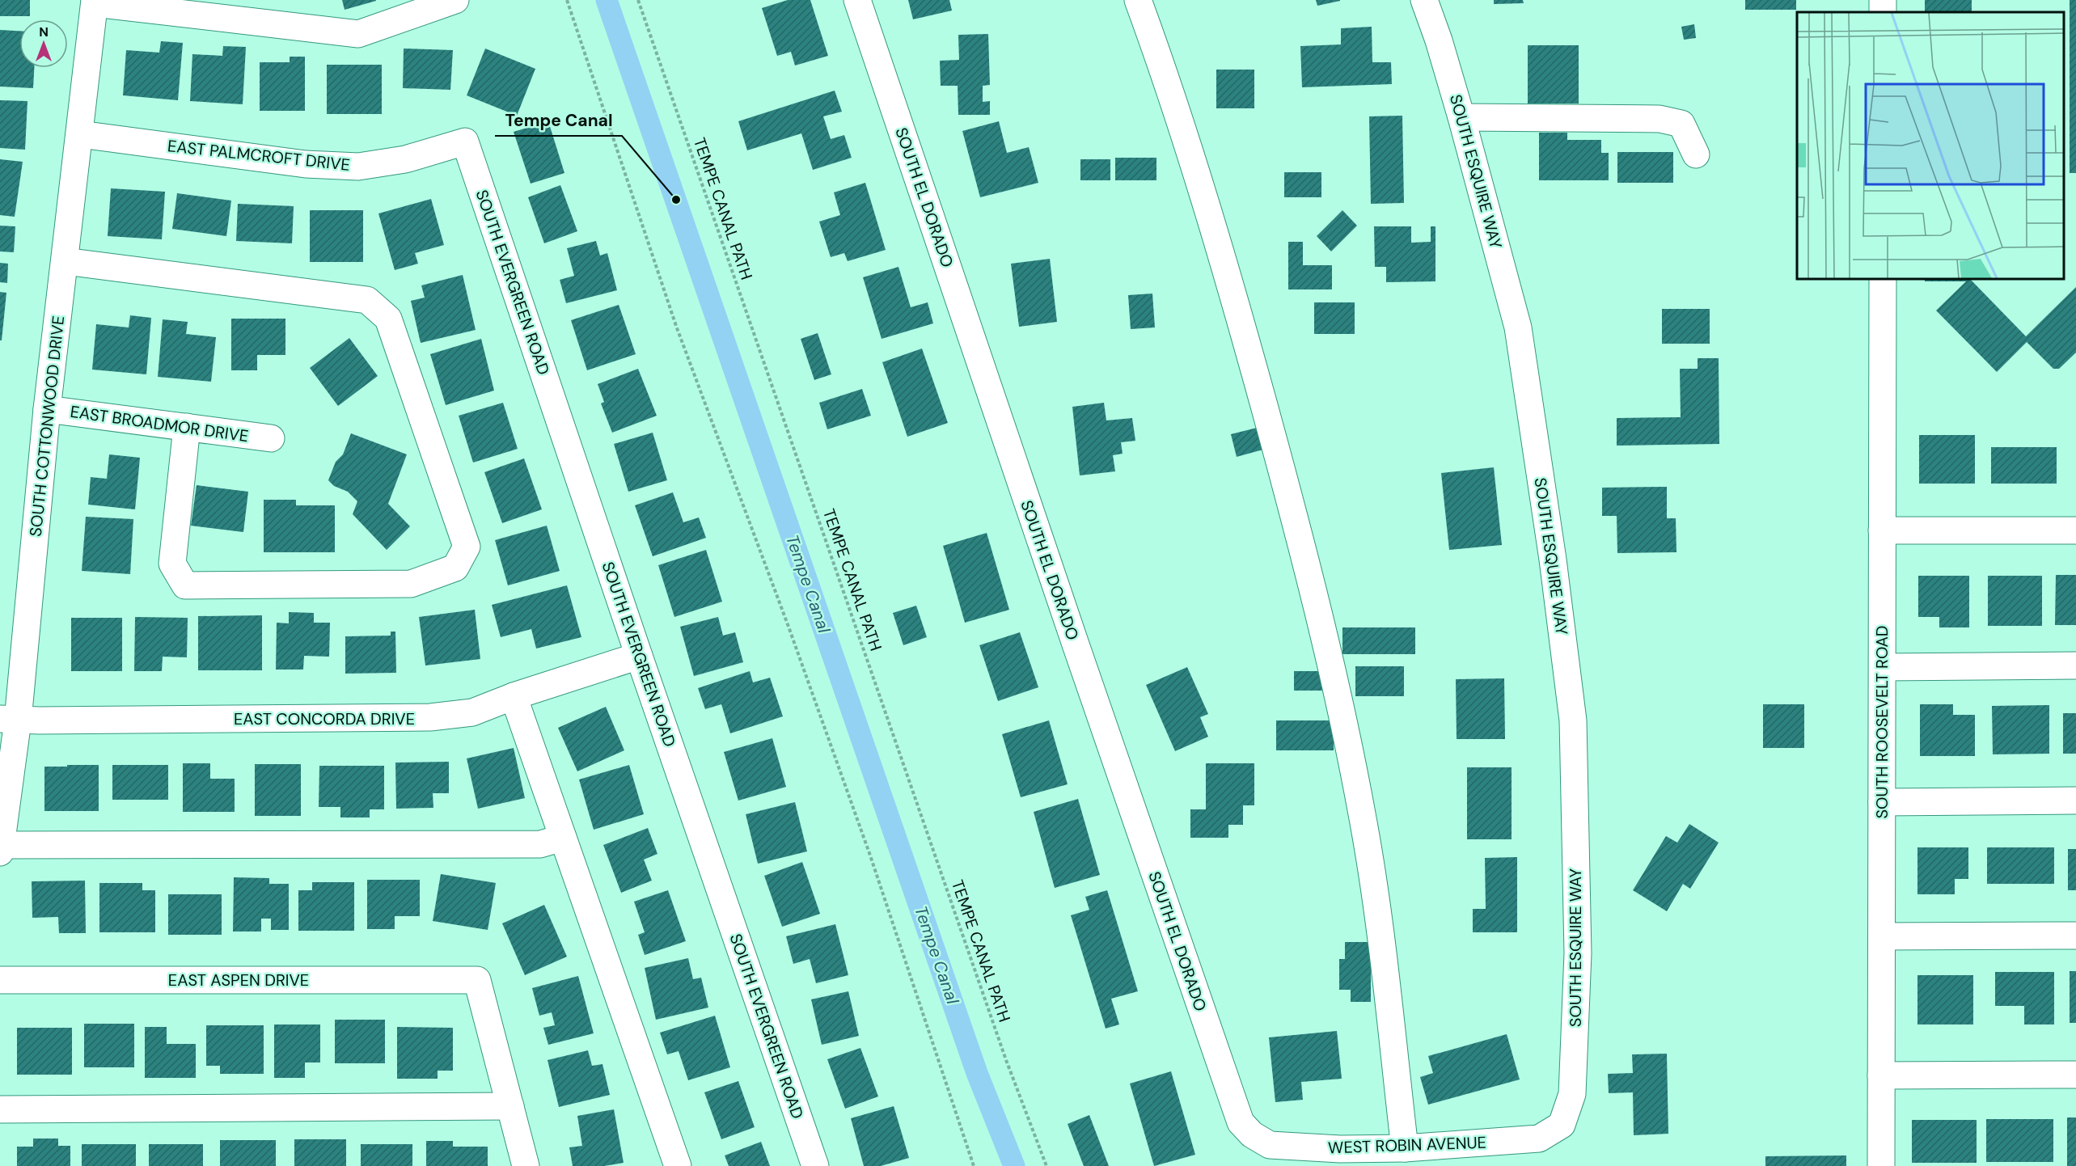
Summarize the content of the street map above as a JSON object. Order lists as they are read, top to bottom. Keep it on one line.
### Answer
{"streets":{"street":["EAST PALMCROFT DRIVE","SOUTH ESQUIRE WAY","SOUTH EL DORADO","SOUTH EVERGREEN ROAD","EAST BROADMOR DRIVE","SOUTH COTTONWOOD DRIVE","EAST CONCORDA DRIVE","SOUTH ROOSEVELT ROAD","EAST ASPEN DRIVE","WEST ROBIN AVENUE"],"path":["TEMPE CANAL PATH"]},"crossings":[["EAST PALMCROFT DRIVE","SOUTH EVERGREEN ROAD"],["EAST PALMCROFT DRIVE","SOUTH COTTONWOOD DRIVE"],["SOUTH ESQUIRE WAY","WEST ROBIN AVENUE"],["SOUTH EL DORADO","WEST ROBIN AVENUE"],["SOUTH EVERGREEN ROAD","EAST CONCORDA DRIVE"],["EAST BROADMOR DRIVE","SOUTH COTTONWOOD DRIVE"],["SOUTH COTTONWOOD DRIVE","EAST CONCORDA DRIVE"]],"water":["Tempe Canal"],"places":["Tempe Canal"],"north":"top"}
